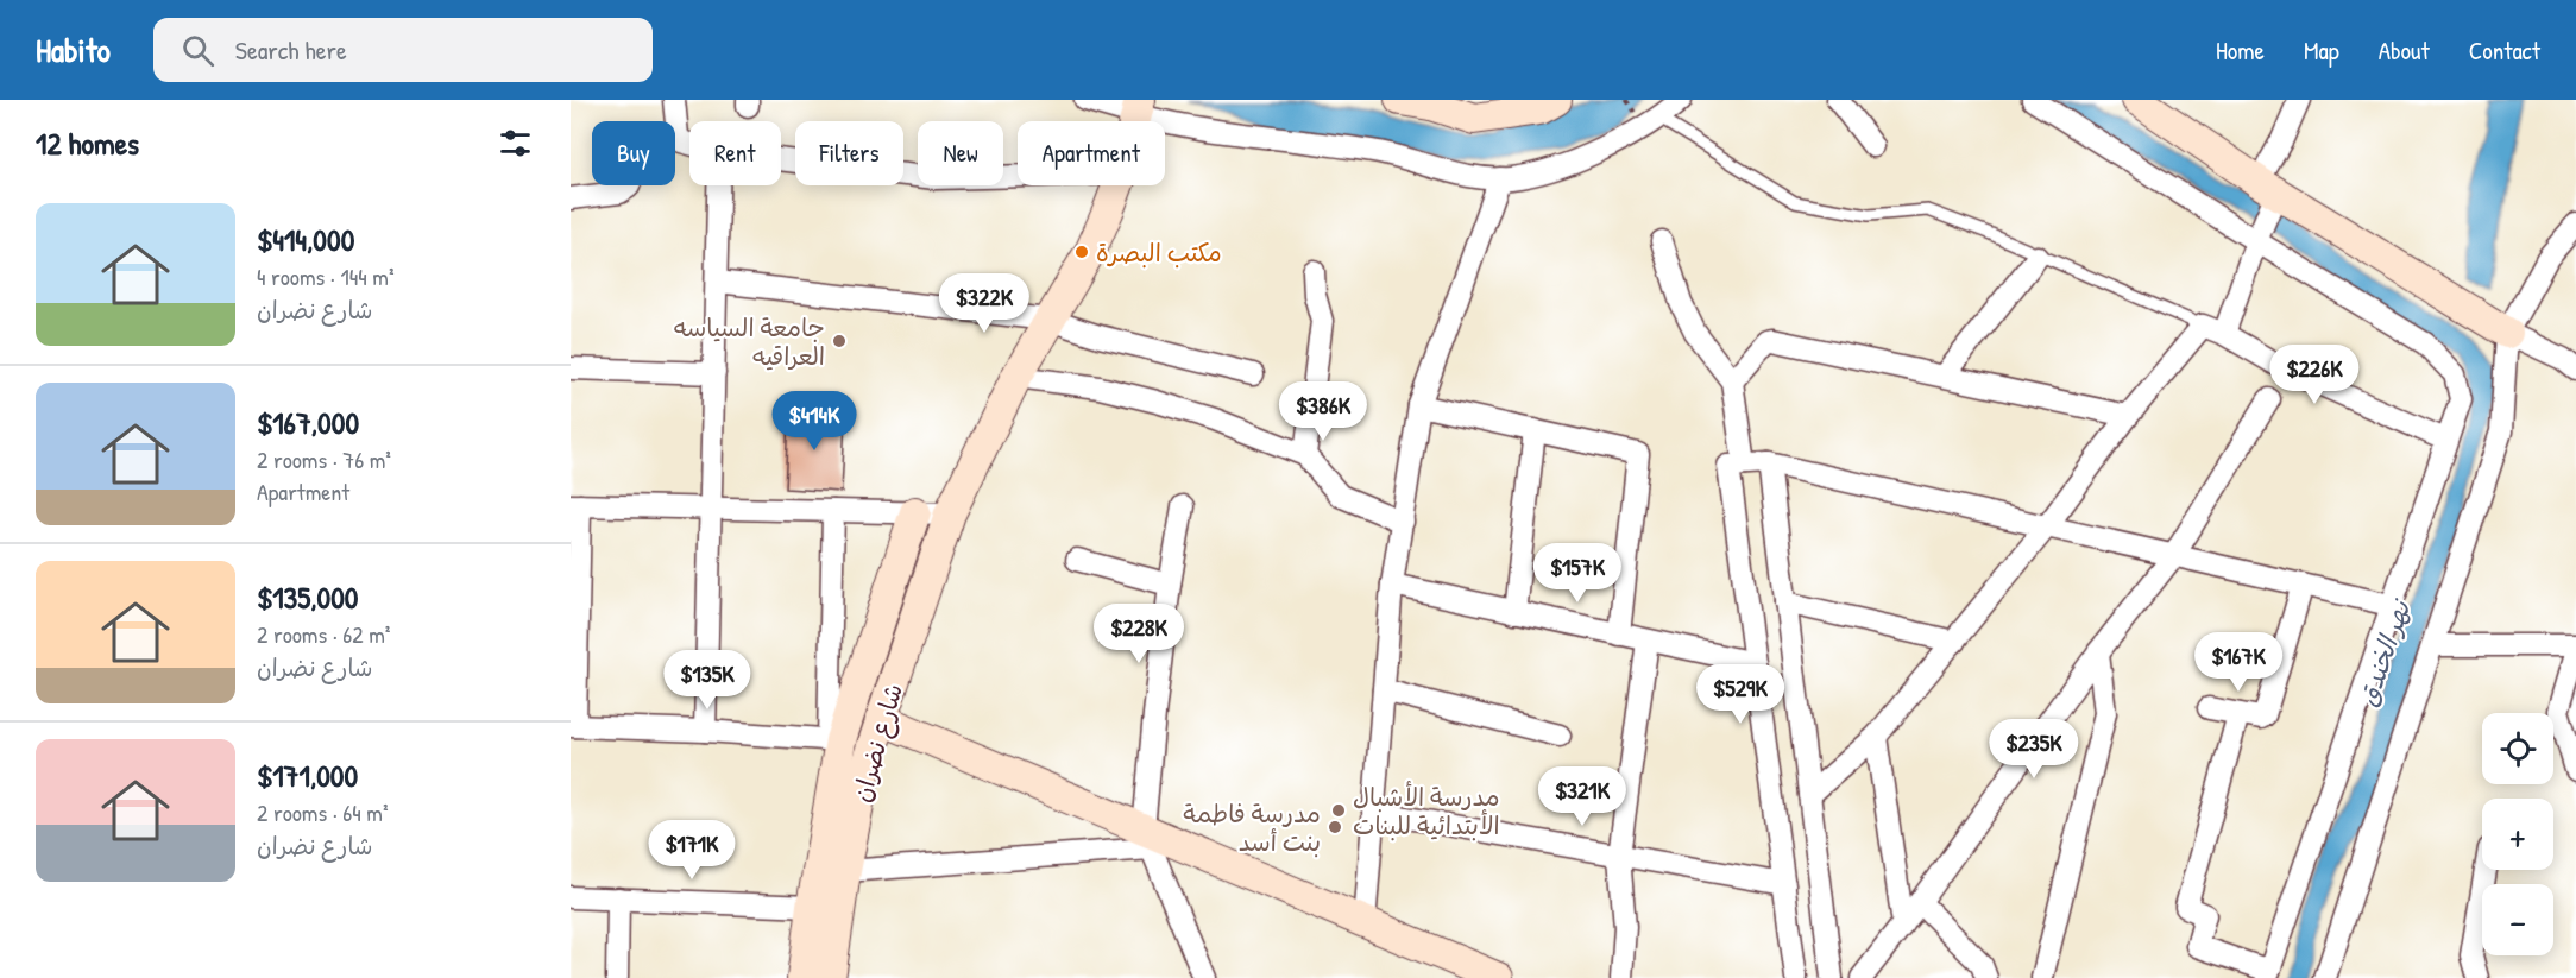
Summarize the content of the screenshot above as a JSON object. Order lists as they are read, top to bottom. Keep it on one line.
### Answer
{"streets":{"street":["شارع نضران"]},"water":["نهر الخندق"],"places":["مكتب البصرة","جامعة السياسه العراقيه","مدرسة الأشبال الأبتدائية للبنات","مدرسة فاطمة بنت أسد"],"page":{"header":"Habito","search":"Search here","nav":["Home","Map","About","Contact"],"heading":"12 homes","chip":["Buy","Rent","Filters","New","Apartment"],"list":[{"name":"$414,000","note":"4 rooms · 144 m² · شارع نضران"},{"name":"$167,000","note":"2 rooms · 76 m² · Apartment"},{"name":"$135,000","note":"2 rooms · 62 m² · شارع نضران"},{"name":"$171,000","note":"2 rooms · 64 m² · شارع نضران"}],"price":["$322K","$226K","$386K","$414K","$157K","$228K","$167K","$135K","$529K","$235K","$321K","$171K"],"map_buttons":["+","−"]}}
